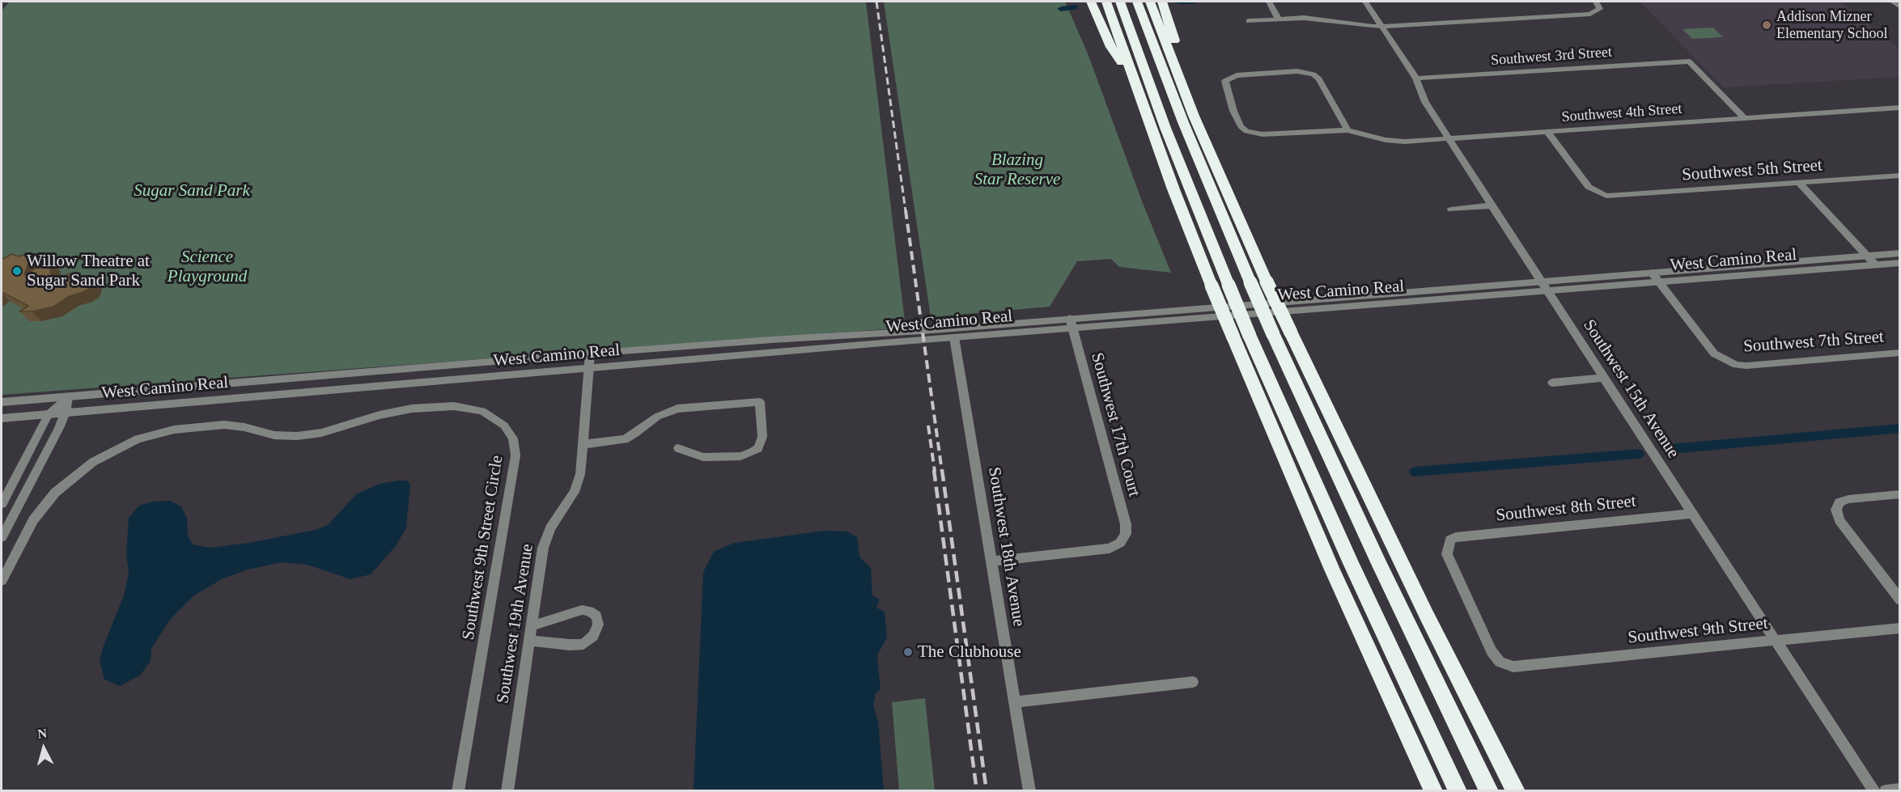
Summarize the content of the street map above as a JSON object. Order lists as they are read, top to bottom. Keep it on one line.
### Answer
{"streets":{"street":["Southwest 3rd Street","Southwest 4th Street","Southwest 5th Street","West Camino Real","Southwest 7th Street","Southwest 15th Avenue","Southwest 17th Court","Southwest 8th Street","Southwest 18th Avenue","Southwest 9th Street Circle","Southwest 19th Avenue","Southwest 9th Street"]},"crossings":[["Southwest 3rd Street","Southwest 4th Street"],["Southwest 3rd Street","Southwest 15th Avenue"],["Southwest 4th Street","Southwest 5th Street"],["Southwest 4th Street","Southwest 15th Avenue"],["West Camino Real","Southwest 7th Street"],["West Camino Real","Southwest 15th Avenue"],["West Camino Real","Southwest 17th Court"],["West Camino Real","Southwest 18th Avenue"],["West Camino Real","Southwest 19th Avenue"],["Southwest 15th Avenue","Southwest 8th Street"],["Southwest 15th Avenue","Southwest 9th Street"],["Southwest 17th Court","Southwest 18th Avenue"],["Southwest 8th Street","Southwest 9th Street"]],"parks":["Blazing Star Reserve","Sugar Sand Park","Science Playground"],"places":["Addison Mizner Elementary School","Willow Theatre at Sugar Sand Park","The Clubhouse"],"north":"top"}
